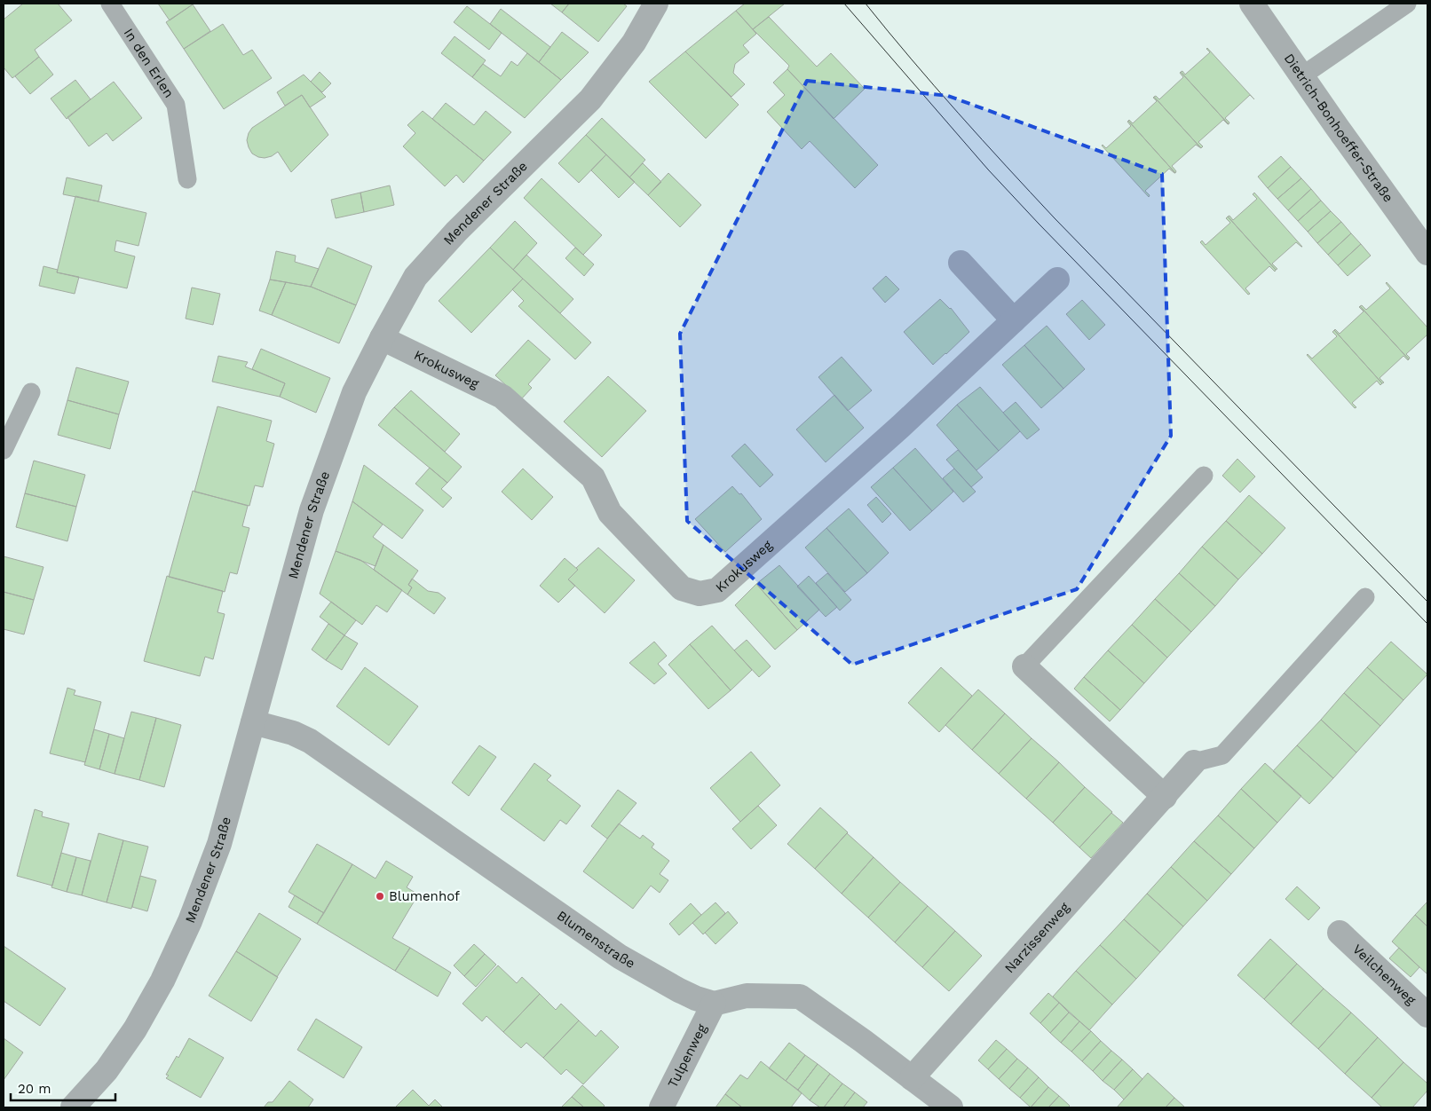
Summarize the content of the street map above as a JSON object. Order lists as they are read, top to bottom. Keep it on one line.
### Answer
{"streets":{"street":["Dietrich-Bonhoeffer-Straße","Mendener Straße","Krokusweg","Narzissenweg","Blumenstraße","Veilchenweg","Tulpenweg"],"lane":["In den Erlen"]},"crossings":[["Mendener Straße","Krokusweg"],["Mendener Straße","Blumenstraße"],["Blumenstraße","Tulpenweg"]],"places":["Blumenhof"],"scale_bar":"20 m"}
